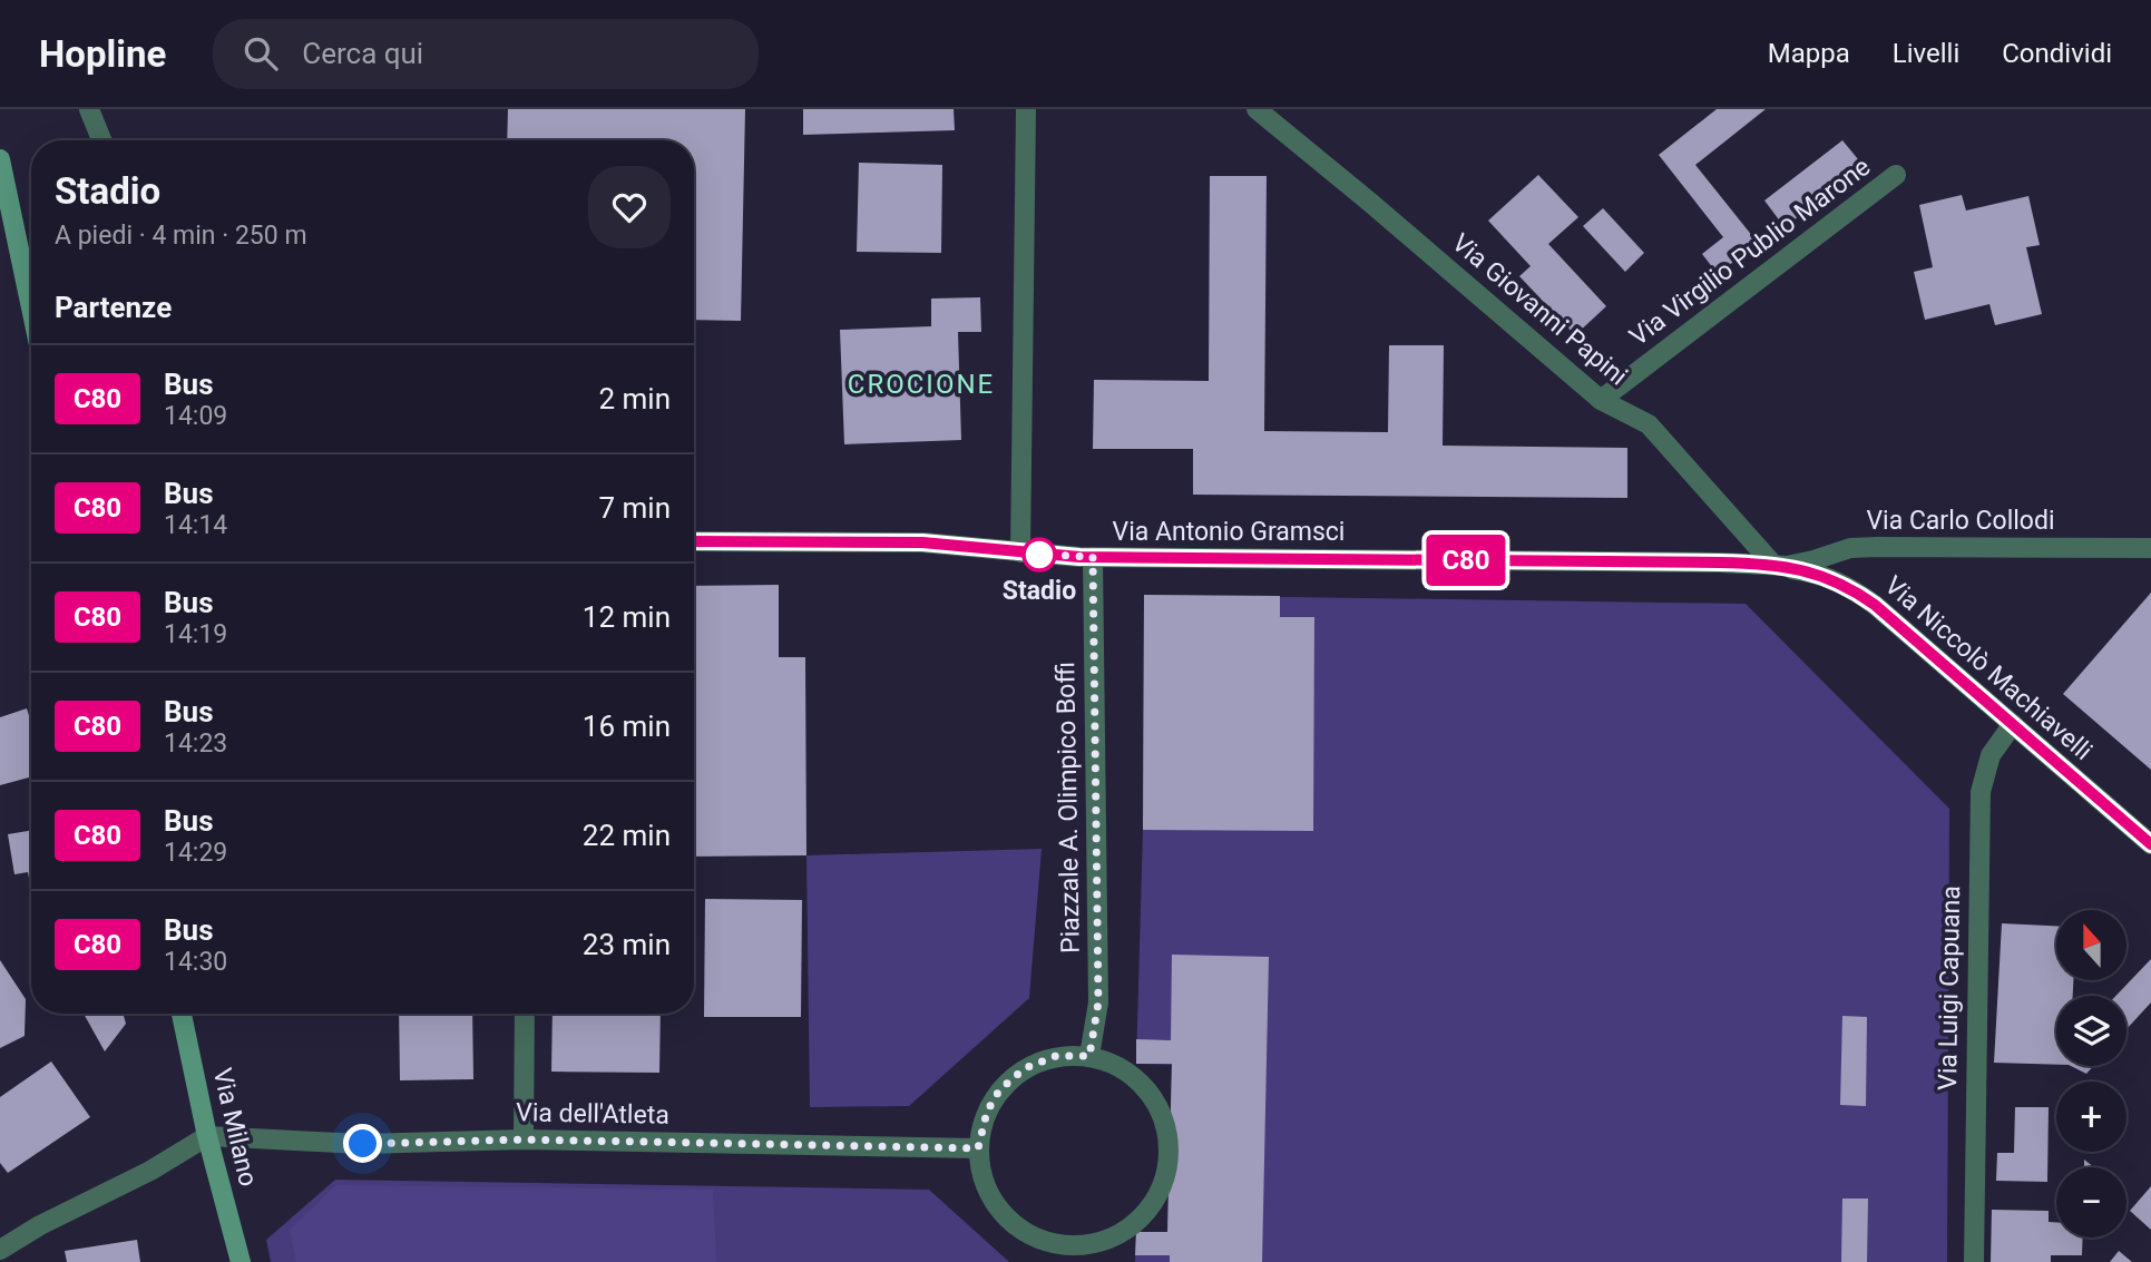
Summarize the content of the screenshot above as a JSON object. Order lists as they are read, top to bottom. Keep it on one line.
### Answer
{"streets":{"main road":["Via Milano"],"street":["Via Virgilio Publio Marone","Via Giovanni Papini","Via Carlo Collodi","Via Antonio Gramsci","Via Niccolò Machiavelli","Piazzale A. Olimpico Boffi","Via Luigi Capuana","Via dell'Atleta"]},"crossings":[["Via Virgilio Publio Marone","Via Giovanni Papini"],["Via Giovanni Papini","Via Carlo Collodi"],["Via Giovanni Papini","Via Antonio Gramsci"],["Via Giovanni Papini","Via Niccolò Machiavelli"],["Via Carlo Collodi","Via Antonio Gramsci"],["Via Carlo Collodi","Via Niccolò Machiavelli"],["Via Antonio Gramsci","Via Niccolò Machiavelli"],["Via Antonio Gramsci","Piazzale A. Olimpico Boffi"],["Via Niccolò Machiavelli","Via Luigi Capuana"],["Piazzale A. Olimpico Boffi","Via dell'Atleta"],["Via dell'Atleta","Via Milano"]],"districts":["CROCIONE"],"places":["Stadio"],"lines":["bus line C80"],"north":"top","page":{"header":"Hopline","search":"Cerca qui","nav":["Mappa","Livelli","Condividi"],"on_map":"C80","heading":[["Stadio","A piedi · 4 min · 250 m"],"Partenze"],"list":[{"mark":"C80","name":"Bus","note":"14:09","value":"2 min"},{"mark":"C80","name":"Bus","note":"14:14","value":"7 min"},{"mark":"C80","name":"Bus","note":"14:19","value":"12 min"},{"mark":"C80","name":"Bus","note":"14:23","value":"16 min"},{"mark":"C80","name":"Bus","note":"14:29","value":"22 min"},{"mark":"C80","name":"Bus","note":"14:30","value":"23 min"}],"map_buttons":["+","−"]}}
